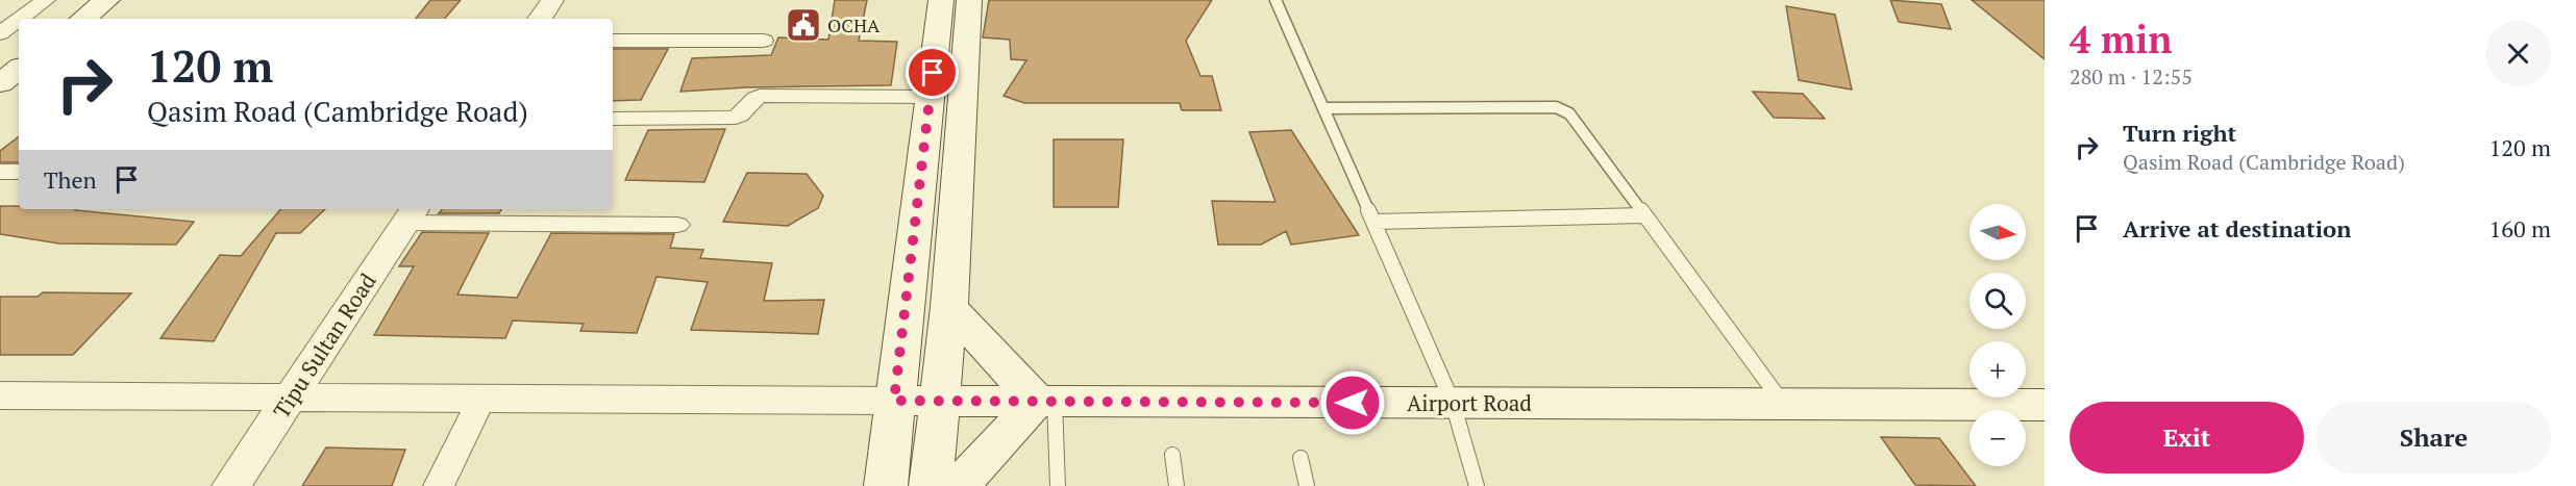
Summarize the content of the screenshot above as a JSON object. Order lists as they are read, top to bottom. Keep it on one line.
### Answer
{"streets":{"main road":["Airport Road"],"street":["Tipu Sultan Road"]},"places":{"public building":["OCHA"]},"north":"right","page":{"heading":["4 min","280 m · 12:55"],"turn":["120 m","Qasim Road (Cambridge Road)"],"list":[{"name":"Turn right","note":"Qasim Road (Cambridge Road)","value":"120 m"},{"name":"Arrive at destination","value":"160 m"}],"then":"Then","map_buttons":["+","−"],"buttons":["Exit","Share"]}}
